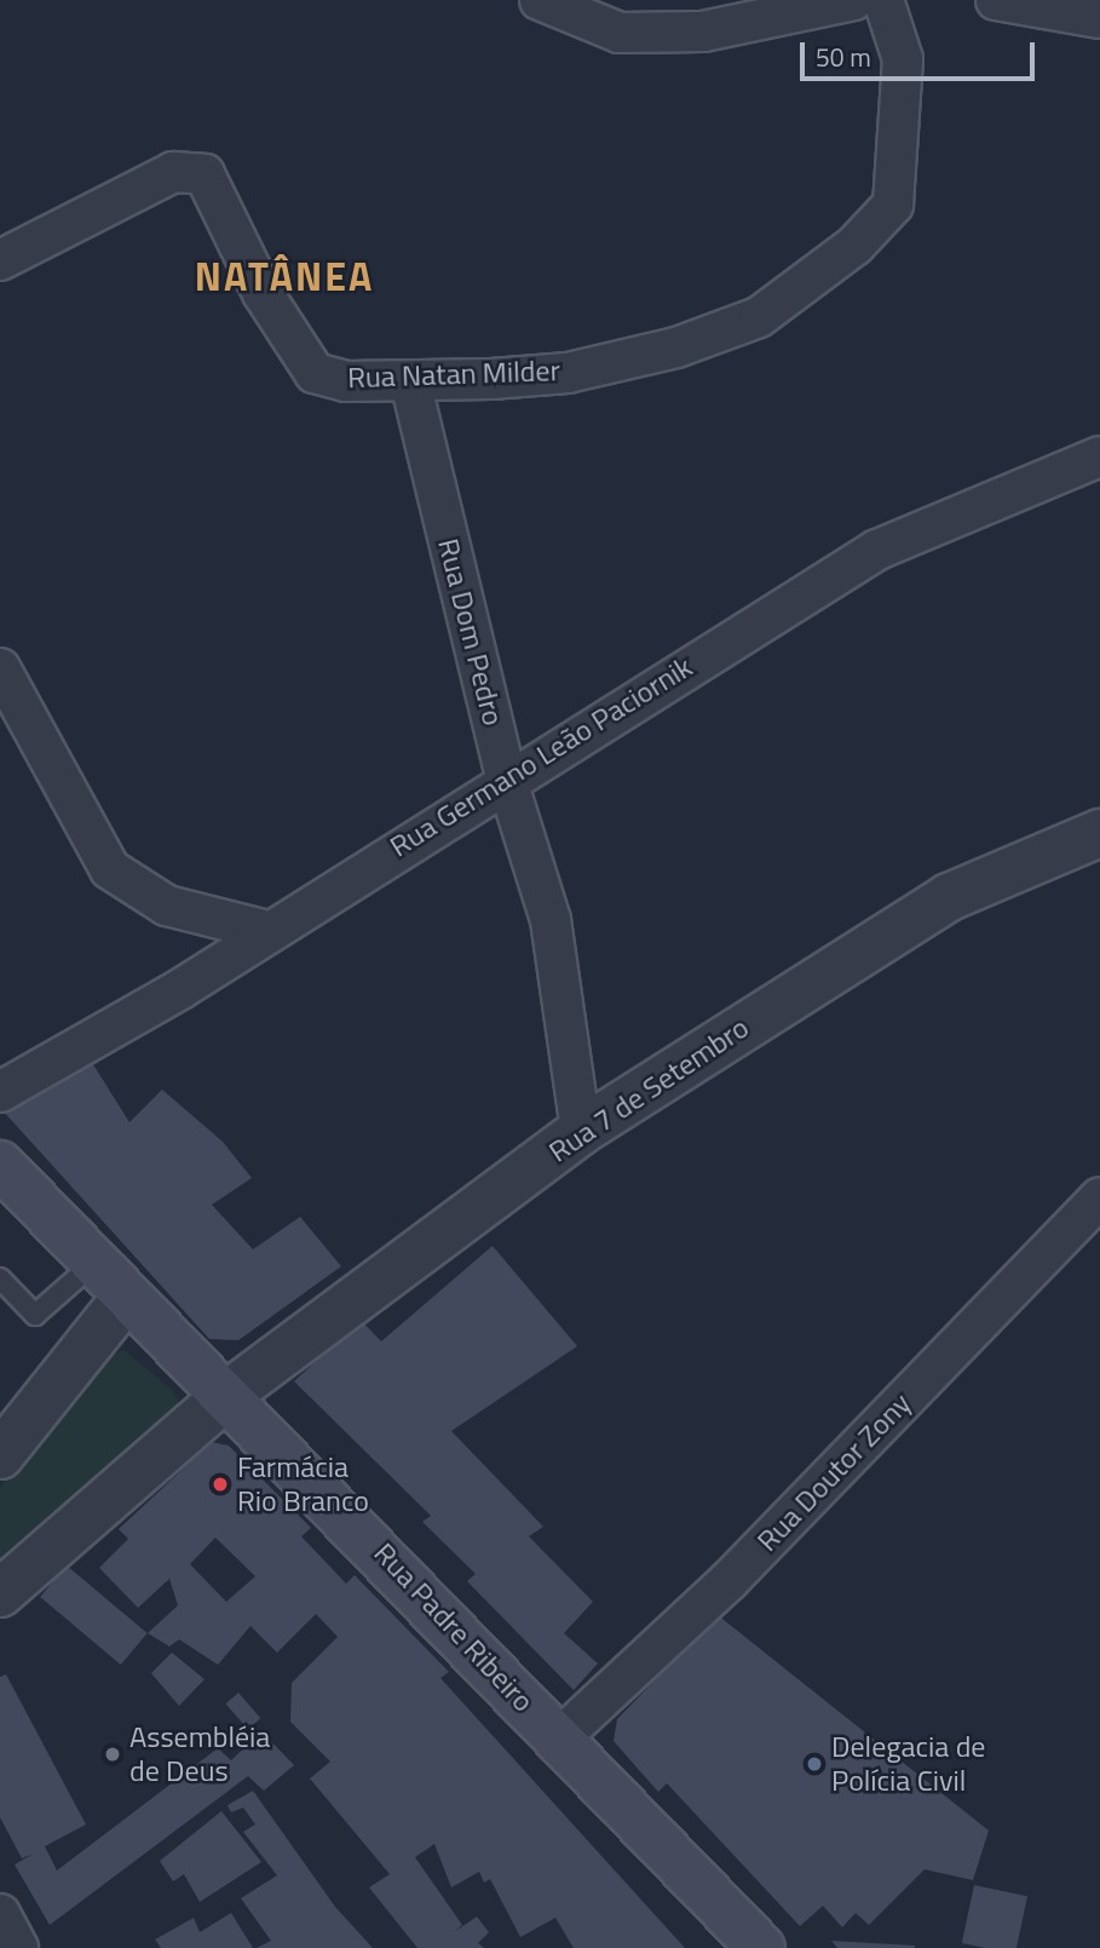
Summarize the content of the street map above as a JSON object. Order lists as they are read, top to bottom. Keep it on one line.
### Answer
{"streets":{"main road":["Rua Padre Ribeiro"],"street":["Rua Natan Milder","Rua Dom Pedro","Rua Germano Leão Paciornik","Rua 7 de Setembro","Rua Doutor Zony"]},"crossings":[["Rua Natan Milder","Rua Dom Pedro"],["Rua Dom Pedro","Rua Germano Leão Paciornik"],["Rua Dom Pedro","Rua 7 de Setembro"],["Rua 7 de Setembro","Rua Padre Ribeiro"],["Rua Doutor Zony","Rua Padre Ribeiro"]],"districts":["NATÂNEA"],"places":["Farmácia Rio Branco","Assembléia de Deus","Delegacia de Polícia Civil"],"scale_bar":"50 m"}
